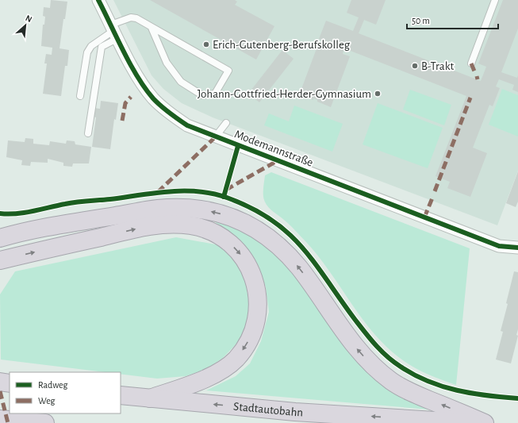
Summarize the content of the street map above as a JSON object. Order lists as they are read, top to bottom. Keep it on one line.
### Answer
{"streets":{"highway":["Stadtautobahn"],"street":["Modemannstraße"]},"one_way":["Stadtautobahn"],"places":["Erich-Gutenberg-Berufskolleg","B-Trakt","Johann-Gottfried-Herder-Gymnasium"],"legend":["Radweg","Weg"],"scale_bar":"50 m","north":"top right"}
